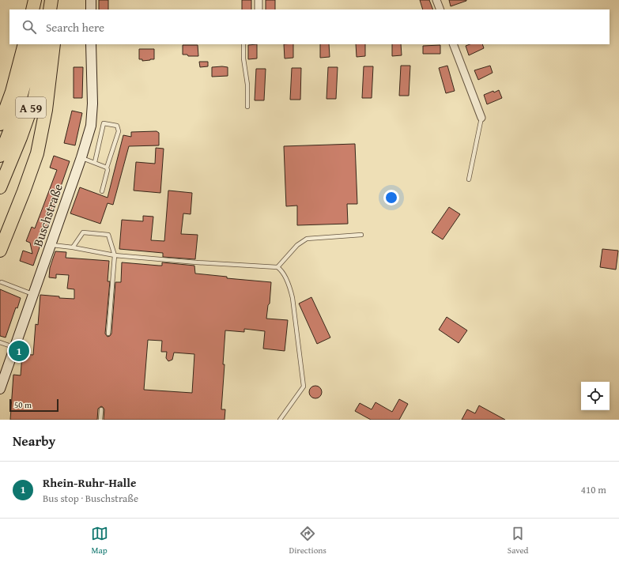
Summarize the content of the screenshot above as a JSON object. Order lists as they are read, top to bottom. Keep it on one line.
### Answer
{"streets":{"highway":["A 59"],"street":["Buschstraße"]},"scale_bar":"50 m","page":{"search":"Search here","pins":"1","scale":"50 m","heading":"Nearby","list":[{"mark":"1","name":"Rhein-Ruhr-Halle","note":"Bus stop · Buschstraße","value":"410 m"}],"nav":["Map","Directions","Saved"]}}
